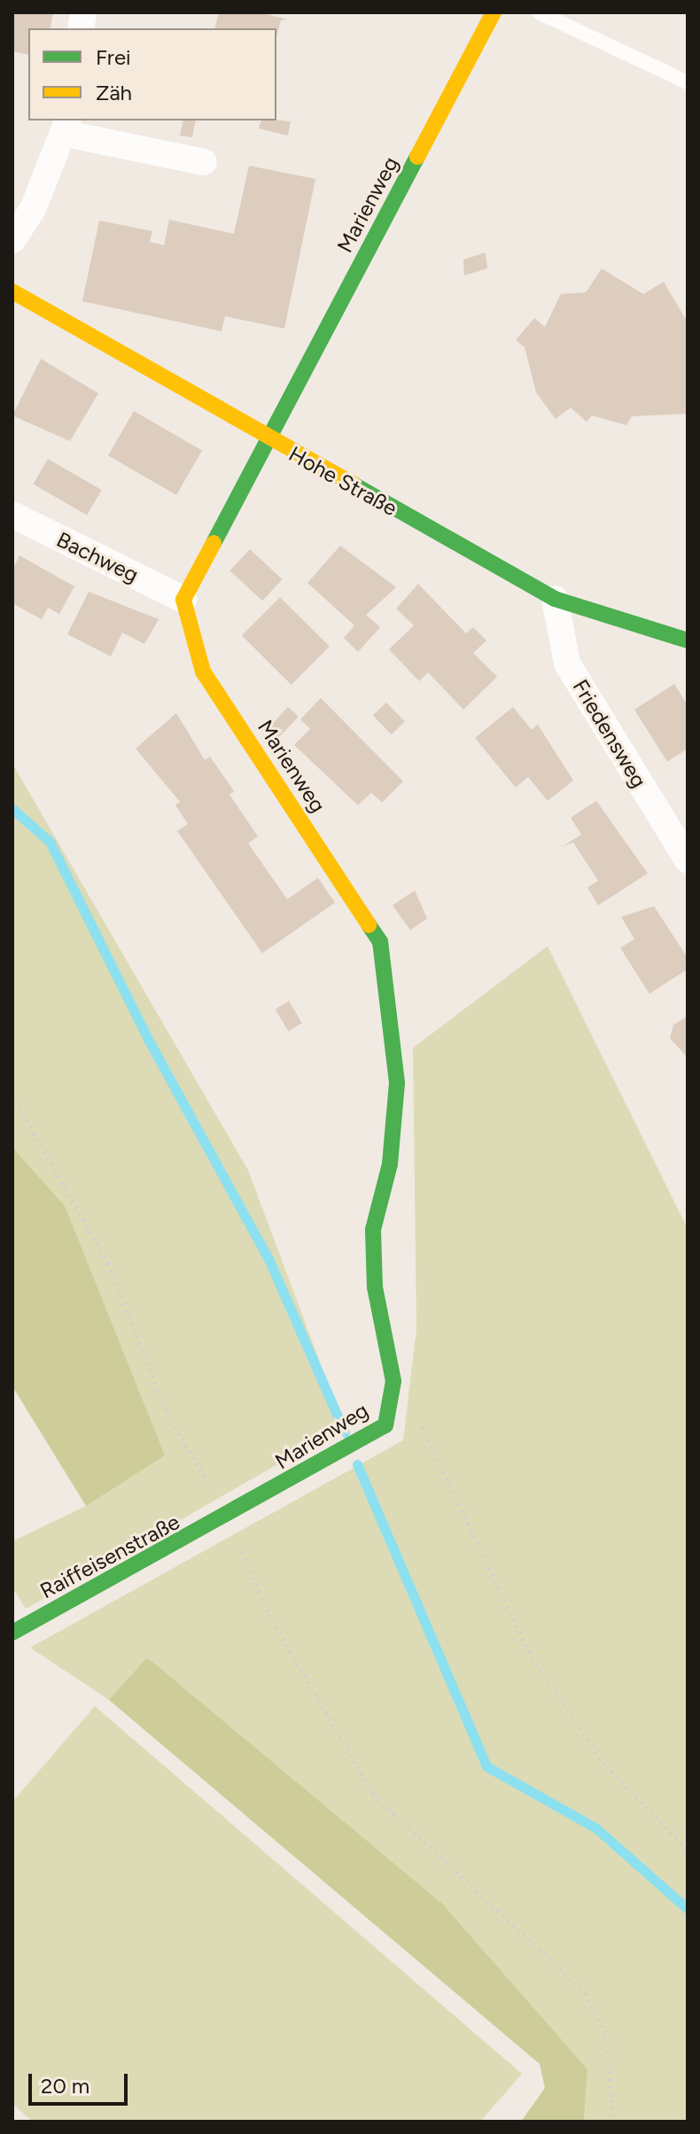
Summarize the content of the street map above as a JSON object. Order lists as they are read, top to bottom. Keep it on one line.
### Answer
{"streets":{"street":["Marienweg","Hohe Straße","Bachweg","Friedensweg","Raiffeisenstraße"]},"crossings":[["Marienweg","Hohe Straße"],["Marienweg","Bachweg"],["Marienweg","Raiffeisenstraße"],["Hohe Straße","Friedensweg"]],"legend":["Frei","Zäh"],"scale_bar":"20 m"}
